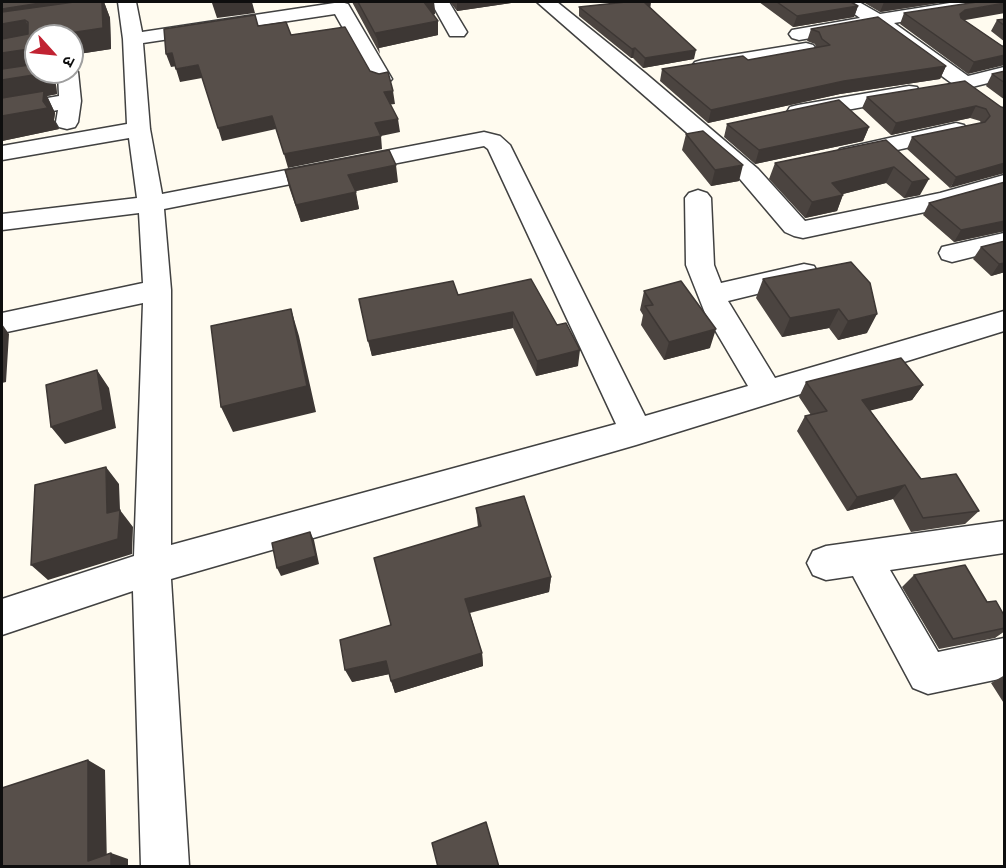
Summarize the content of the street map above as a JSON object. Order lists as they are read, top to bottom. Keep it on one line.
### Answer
{"north":"bottom right"}
